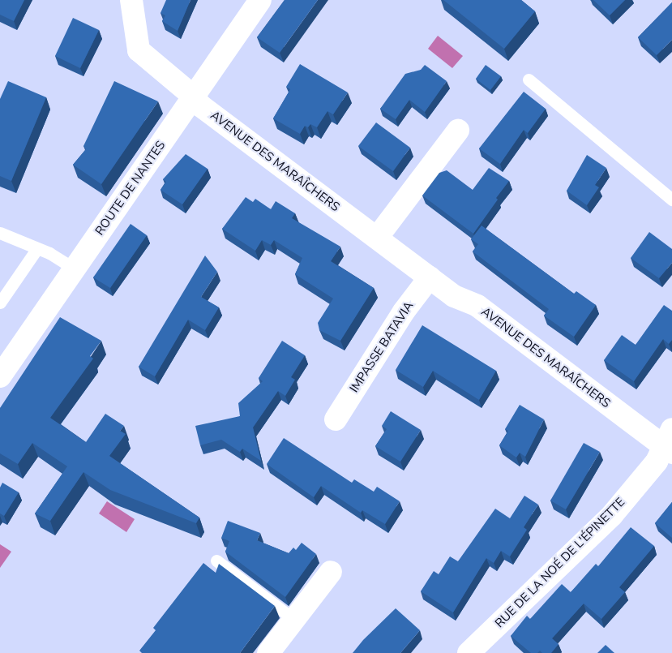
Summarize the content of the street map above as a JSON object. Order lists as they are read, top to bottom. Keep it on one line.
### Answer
{"streets":{"street":["AVENUE DES MARAÎCHERS","ROUTE DE NANTES","IMPASSE BATAVIA","RUE DE LA NOÉ DE L'ÉPINETTE"]},"crossings":[["AVENUE DES MARAÎCHERS","ROUTE DE NANTES"],["AVENUE DES MARAÎCHERS","IMPASSE BATAVIA"],["AVENUE DES MARAÎCHERS","RUE DE LA NOÉ DE L'ÉPINETTE"]]}
